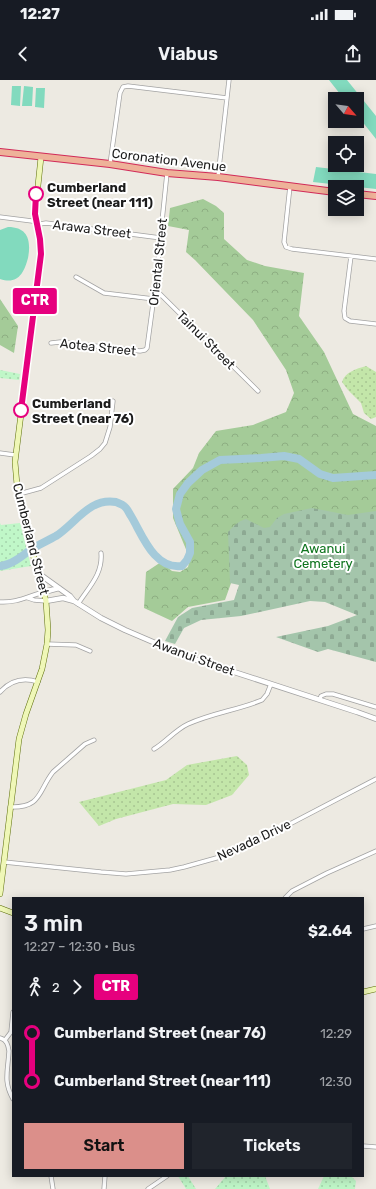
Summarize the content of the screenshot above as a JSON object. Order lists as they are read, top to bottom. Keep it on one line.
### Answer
{"streets":{"highway":["Coronation Avenue"],"main road":["Cumberland Street"],"street":["Arawa Street","Oriental Street","Tainui Street","Aotea Street","Awanui Street","Nevada Drive"]},"crossings":[["Coronation Avenue","Oriental Street"],["Coronation Avenue","Cumberland Street"],["Arawa Street","Oriental Street"],["Arawa Street","Cumberland Street"],["Oriental Street","Tainui Street"],["Oriental Street","Aotea Street"],["Cumberland Street","Awanui Street"],["Cumberland Street","Nevada Drive"]],"parks":["Awanui Cemetery"],"places":["Cumberland Street (near 111)","Cumberland Street (near 76)"],"lines":["bus line CTR"],"north":"bottom right","page":{"status":"12:27","header":"Viabus","on_map":"CTR","heading":["3 min","12:27 – 12:30 · Bus","$2.64"],"legs":["2","CTR"],"list":[{"name":"Cumberland Street (near 76)","value":"12:29"},{"name":"Cumberland Street (near 111)","value":"12:30"}],"buttons":["Start","Tickets"]}}
